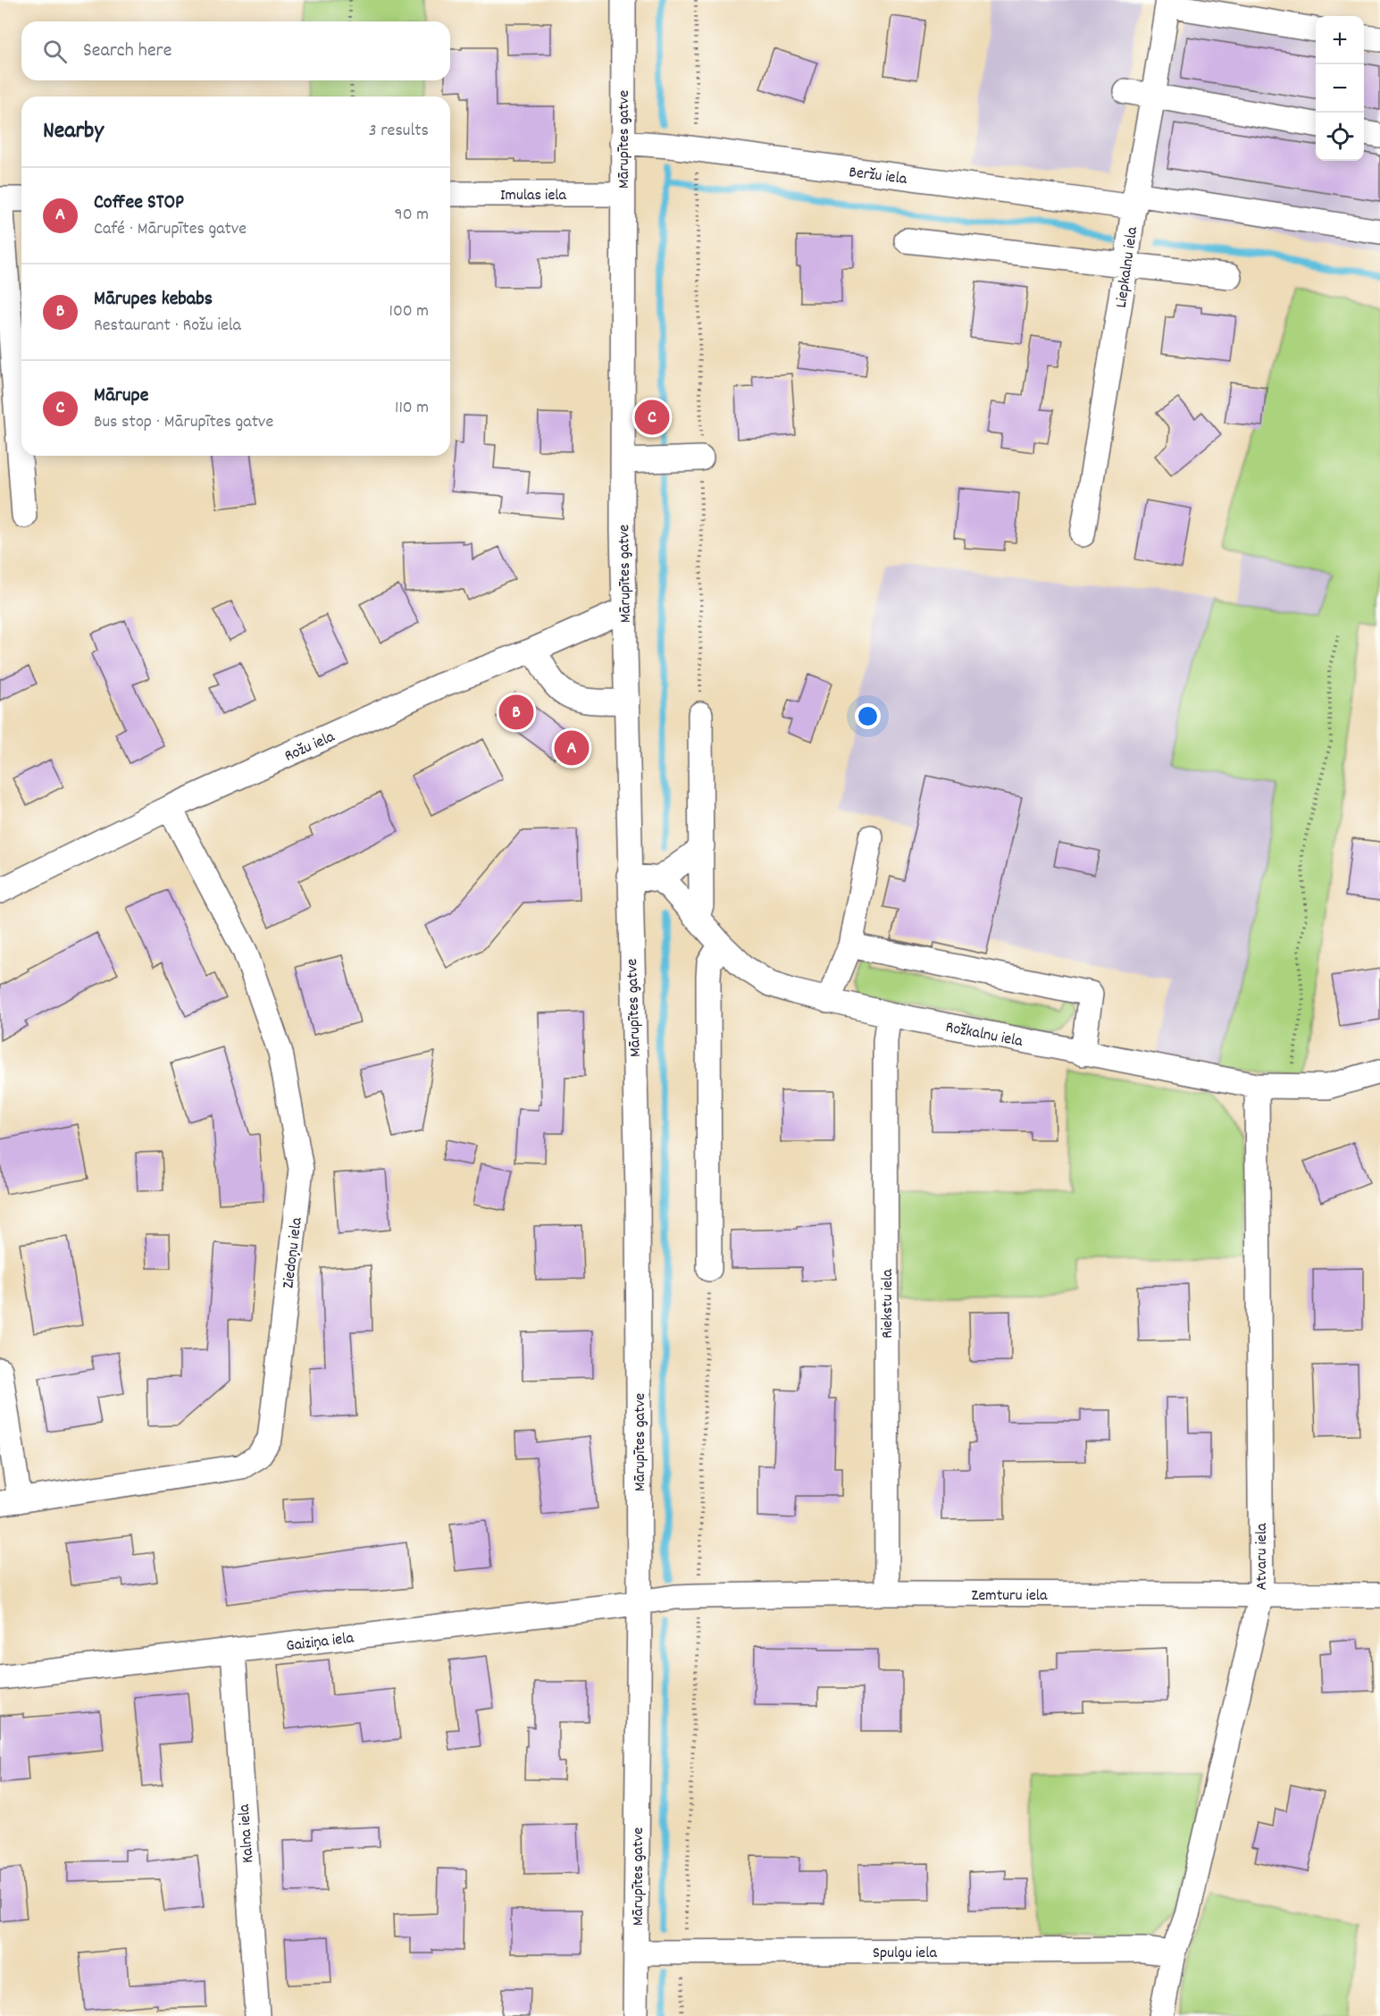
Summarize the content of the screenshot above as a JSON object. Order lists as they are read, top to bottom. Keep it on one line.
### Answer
{"streets":{"street":["Mārupītes gatve","Beržu iela","Imulas iela","Liepkalnu iela","Rožu iela","Rožkalnu iela","Ziedoņu iela","Riekstu iela","Atvaru iela","Zemturu iela","Gaiziņa iela","Kalna iela","Spulgu iela"]},"crossings":[["Mārupītes gatve","Beržu iela"],["Mārupītes gatve","Imulas iela"],["Mārupītes gatve","Rožu iela"],["Mārupītes gatve","Zemturu iela"],["Mārupītes gatve","Gaiziņa iela"],["Mārupītes gatve","Spulgu iela"],["Beržu iela","Liepkalnu iela"],["Rožu iela","Ziedoņu iela"],["Rožkalnu iela","Riekstu iela"],["Rožkalnu iela","Atvaru iela"],["Riekstu iela","Zemturu iela"],["Atvaru iela","Zemturu iela"],["Atvaru iela","Spulgu iela"],["Zemturu iela","Gaiziņa iela"],["Gaiziņa iela","Kalna iela"]],"page":{"map_buttons":["+","−"],"search":"Search here","heading":["Nearby","3 results"],"list":[{"mark":"A","name":"Coffee STOP","note":"Café · Mārupītes gatve","value":"90 m"},{"mark":"B","name":"Mārupes kebabs","note":"Restaurant · Rožu iela","value":"100 m"},{"mark":"C","name":"Mārupe","note":"Bus stop · Mārupītes gatve","value":"110 m"}],"pins":["C","B","A"]}}
